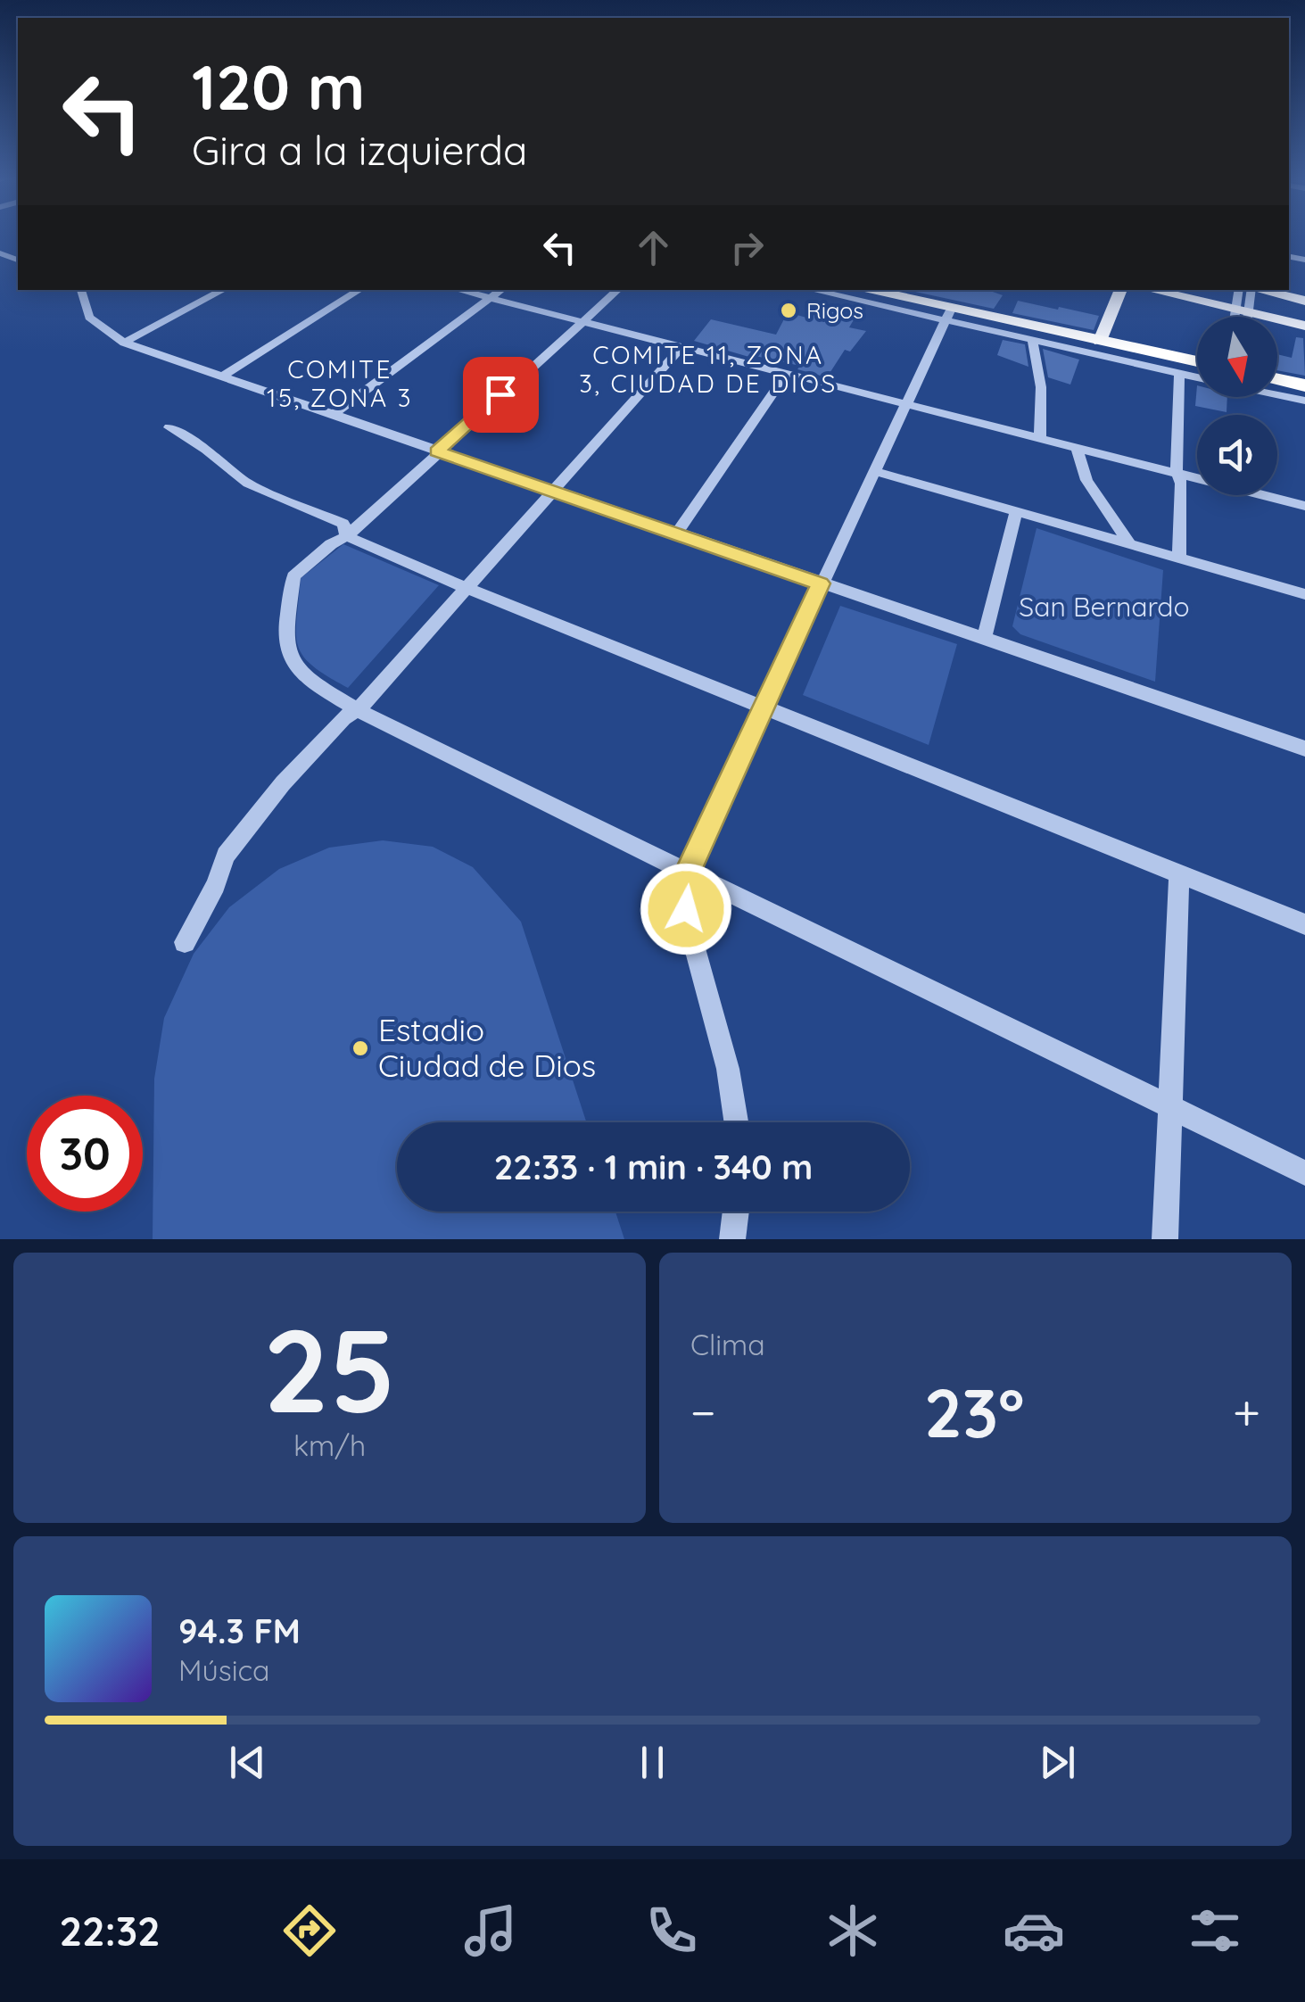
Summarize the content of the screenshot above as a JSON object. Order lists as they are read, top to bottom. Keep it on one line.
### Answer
{"districts":["COMITE 11, ZONA 3, CIUDAD DE DIOS","COMITE 15, ZONA 3"],"parks":["San Bernardo"],"places":["Rigos","Estadio Ciudad de Dios"],"north":"bottom","page":{"turn":["120 m","Gira a la izquierda"],"limit":"30","trip":"22:33 · 1 min · 340 m","tile":[["25","km/h"],"Clima"],"heat":["−","23°","+"],"song":["94.3 FM","Música"],"tabs":"22:32"}}
